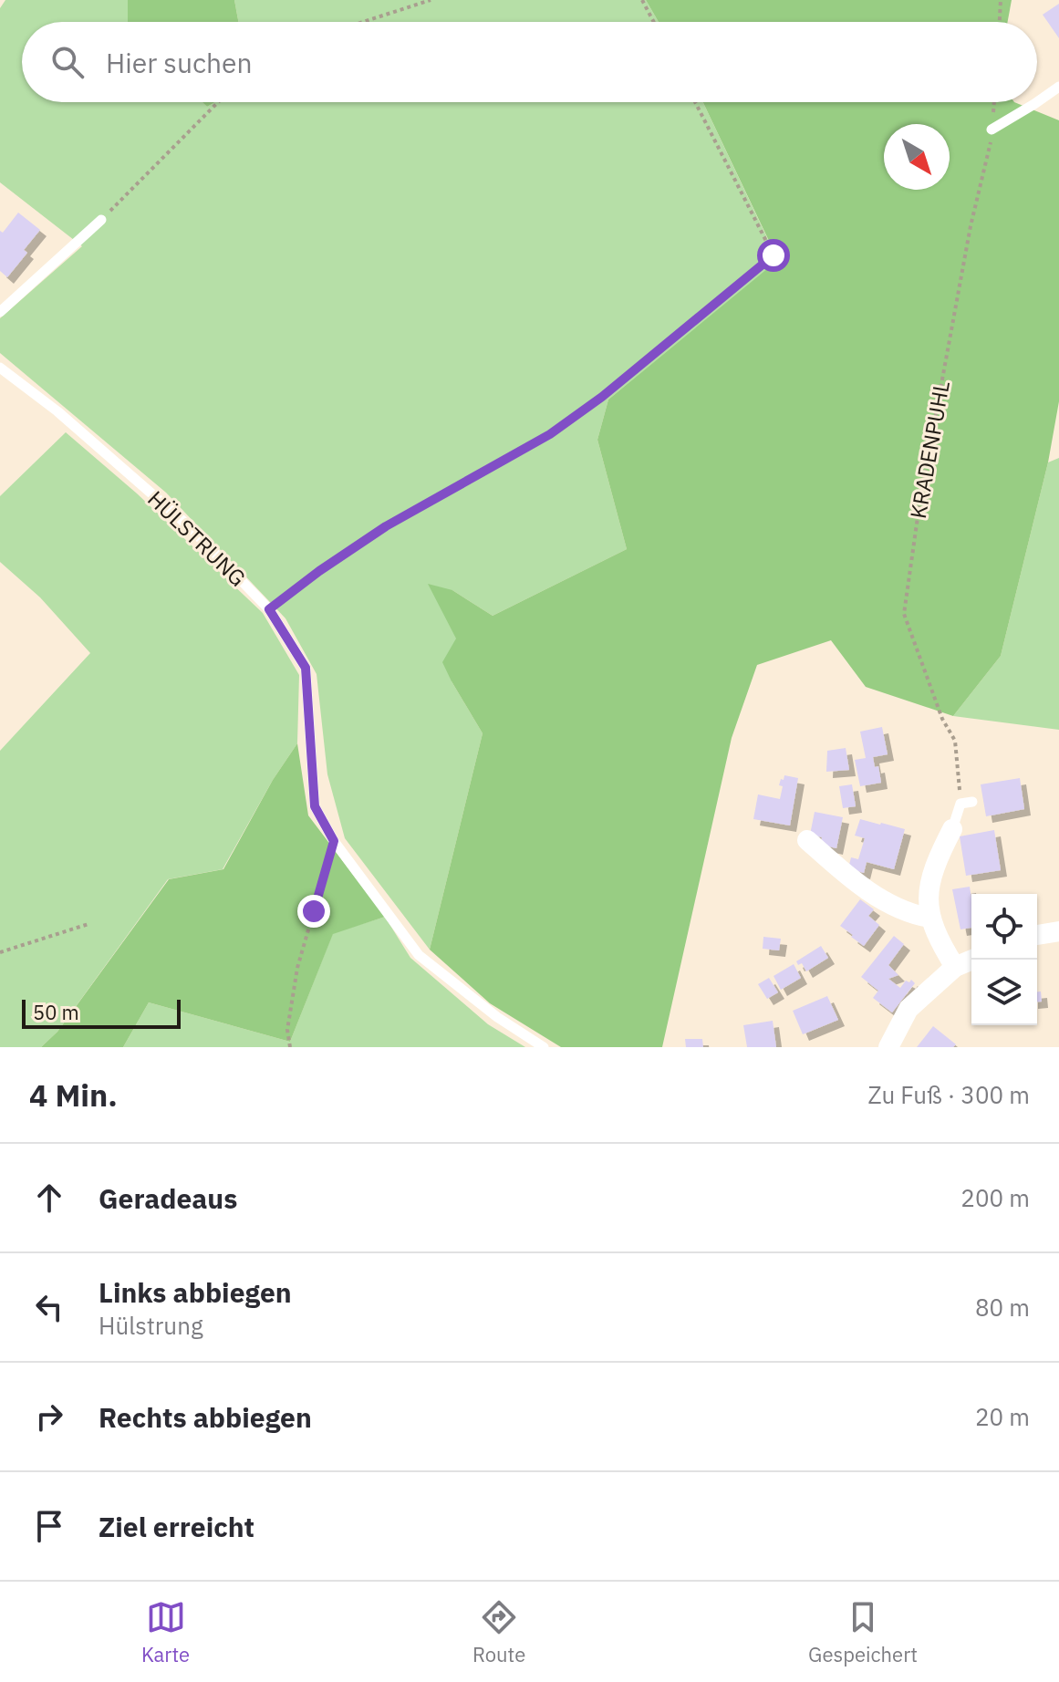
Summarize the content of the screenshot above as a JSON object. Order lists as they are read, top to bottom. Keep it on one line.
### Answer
{"streets":{"lane":["HÜLSTRUNG"],"path":["KRADENPUHL"]},"scale_bar":"50 m","north":"bottom right","page":{"search":"Hier suchen","scale":"50 m","heading":["4 Min.","Zu Fuß · 300 m"],"list":[["Geradeaus","200 m"],["Links abbiegen","Hülstrung","80 m"],["Rechts abbiegen","20 m"],"Ziel erreicht"],"nav":["Karte","Route","Gespeichert"]}}
